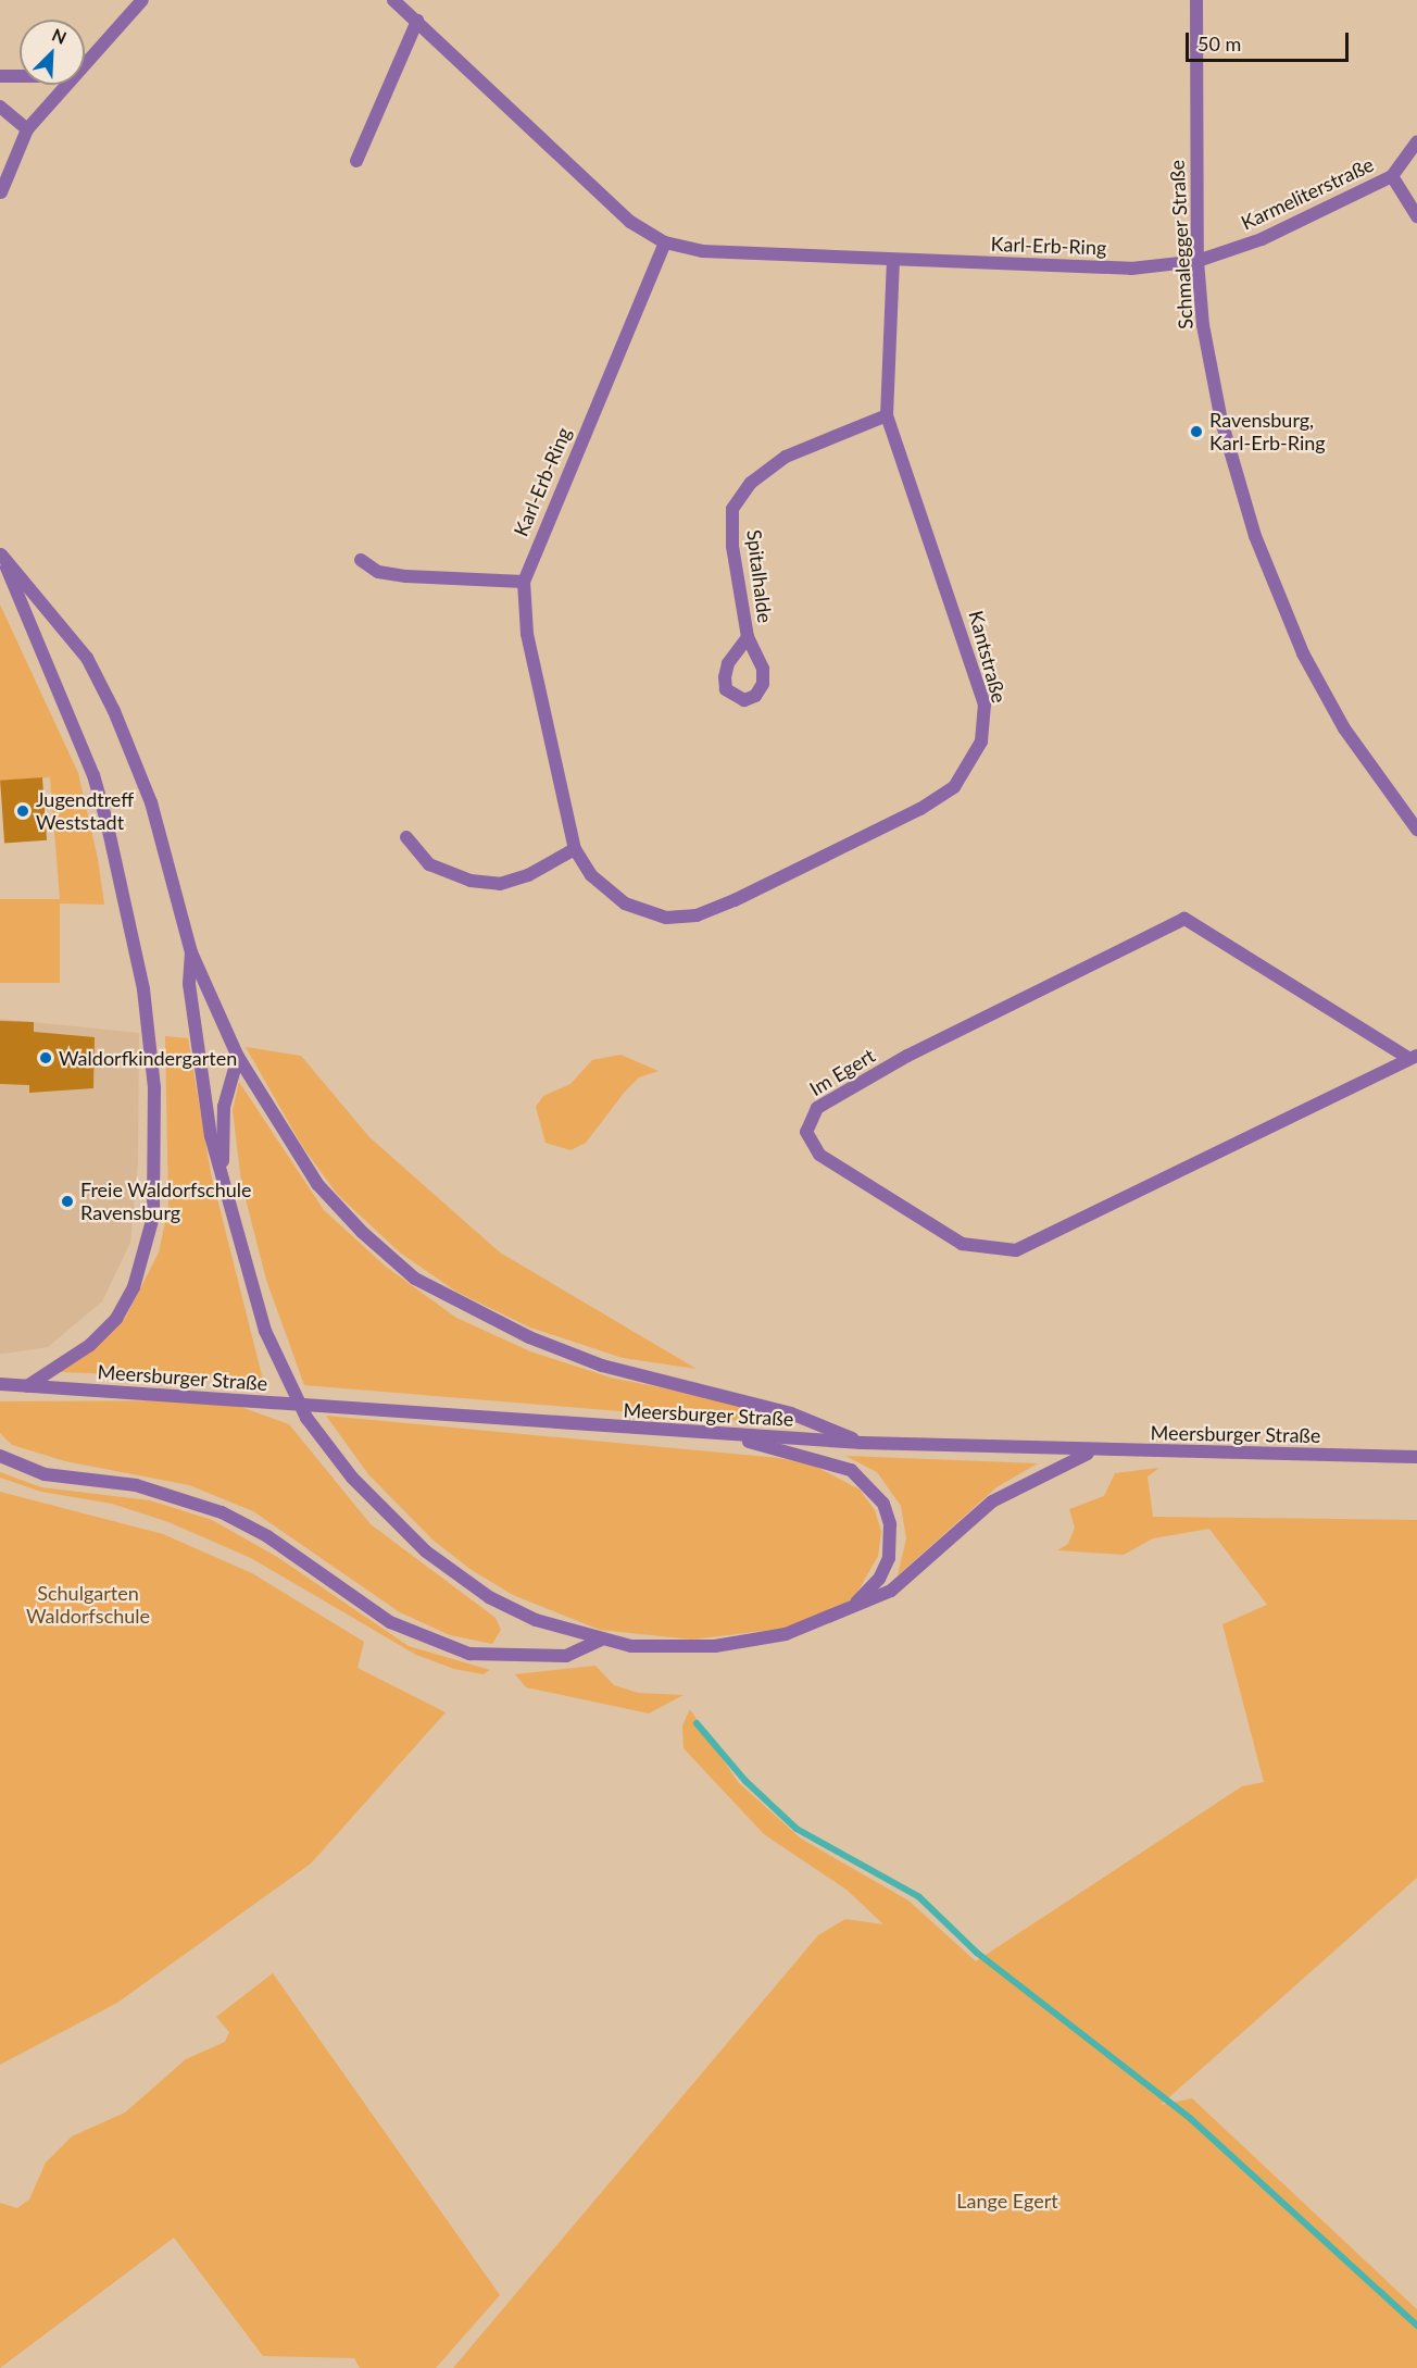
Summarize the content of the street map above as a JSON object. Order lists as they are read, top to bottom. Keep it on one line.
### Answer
{"streets":{"street":["Karmeliterstraße","Schmalegger Straße","Karl-Erb-Ring","Spitalhalde","Kantstraße","Im Egert","Meersburger Straße"]},"crossings":[["Karmeliterstraße","Schmalegger Straße"],["Karmeliterstraße","Karl-Erb-Ring"],["Schmalegger Straße","Karl-Erb-Ring"],["Karl-Erb-Ring","Kantstraße"],["Spitalhalde","Kantstraße"]],"parks":["Schulgarten Waldorfschule","Lange Egert"],"places":["Ravensburg, Karl-Erb-Ring","Jugendtreff Weststadt","Waldorfkindergarten","Freie Waldorfschule Ravensburg"],"scale_bar":"50 m","north":"top right"}
